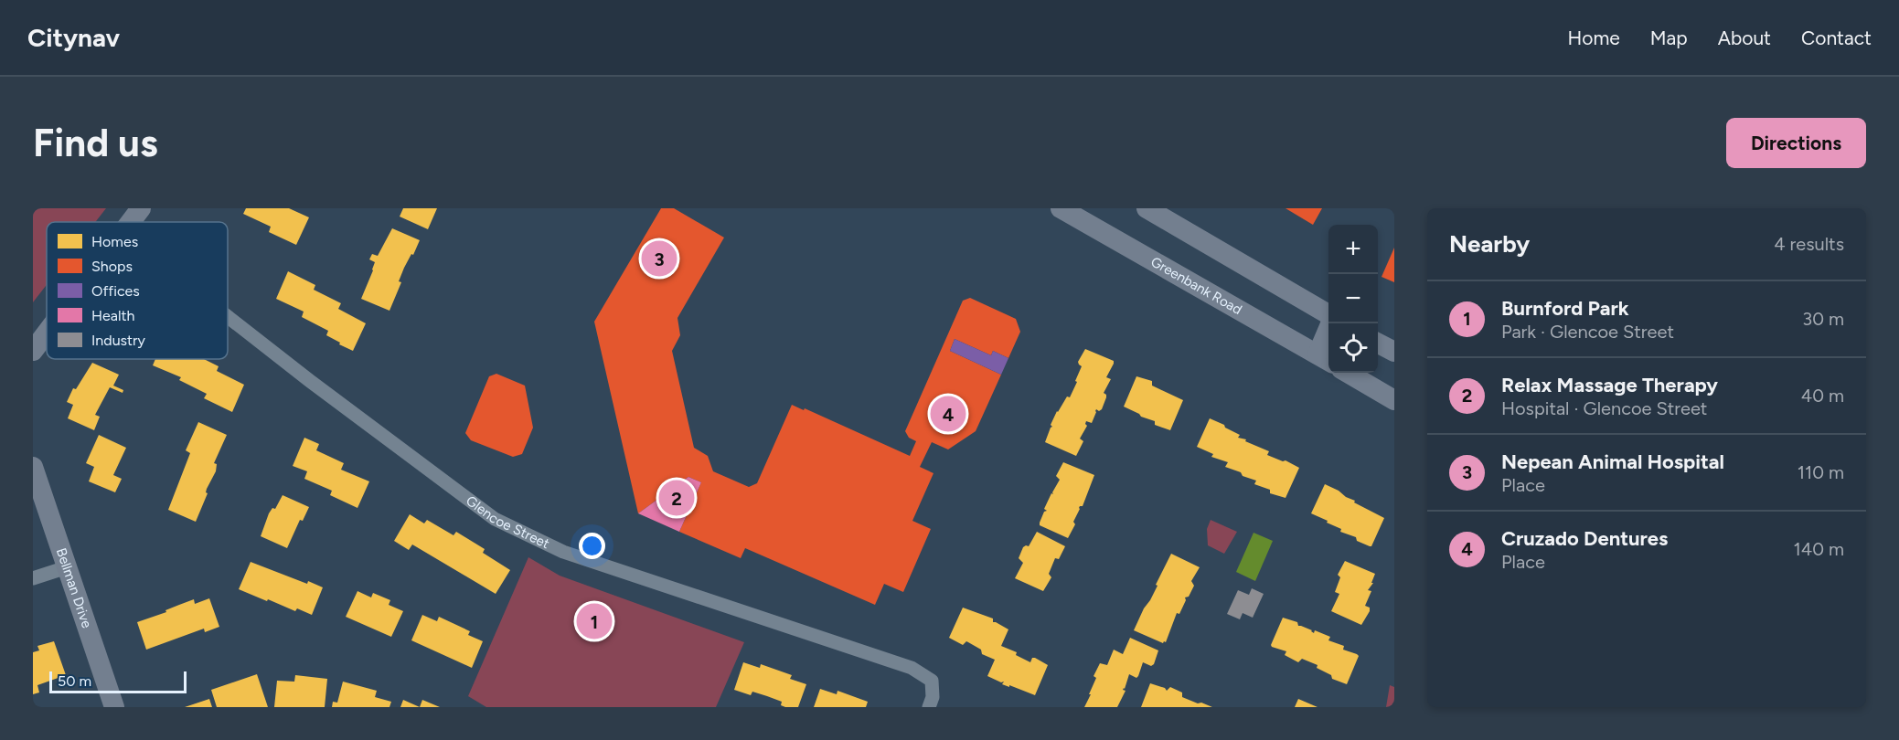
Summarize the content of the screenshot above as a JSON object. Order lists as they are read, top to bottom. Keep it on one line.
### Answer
{"streets":{"main road":["Greenbank Road","Bellman Drive"],"street":["Glencoe Street"]},"legend":["Homes","Shops","Offices","Health","Industry"],"scale_bar":"50 m","page":{"header":"Citynav","nav":["Home","Map","About","Contact"],"buttons":"Directions","title":"Find us","heading":["Nearby","4 results"],"map_buttons":["+","−"],"pins":["3","4","2","1"],"list":[{"mark":"1","name":"Burnford Park","note":"Park · Glencoe Street","value":"30 m"},{"mark":"2","name":"Relax Massage Therapy","note":"Hospital · Glencoe Street","value":"40 m"},{"mark":"3","name":"Nepean Animal Hospital","note":"Place","value":"110 m"},{"mark":"4","name":"Cruzado Dentures","note":"Place","value":"140 m"}],"scale":"50 m"}}
